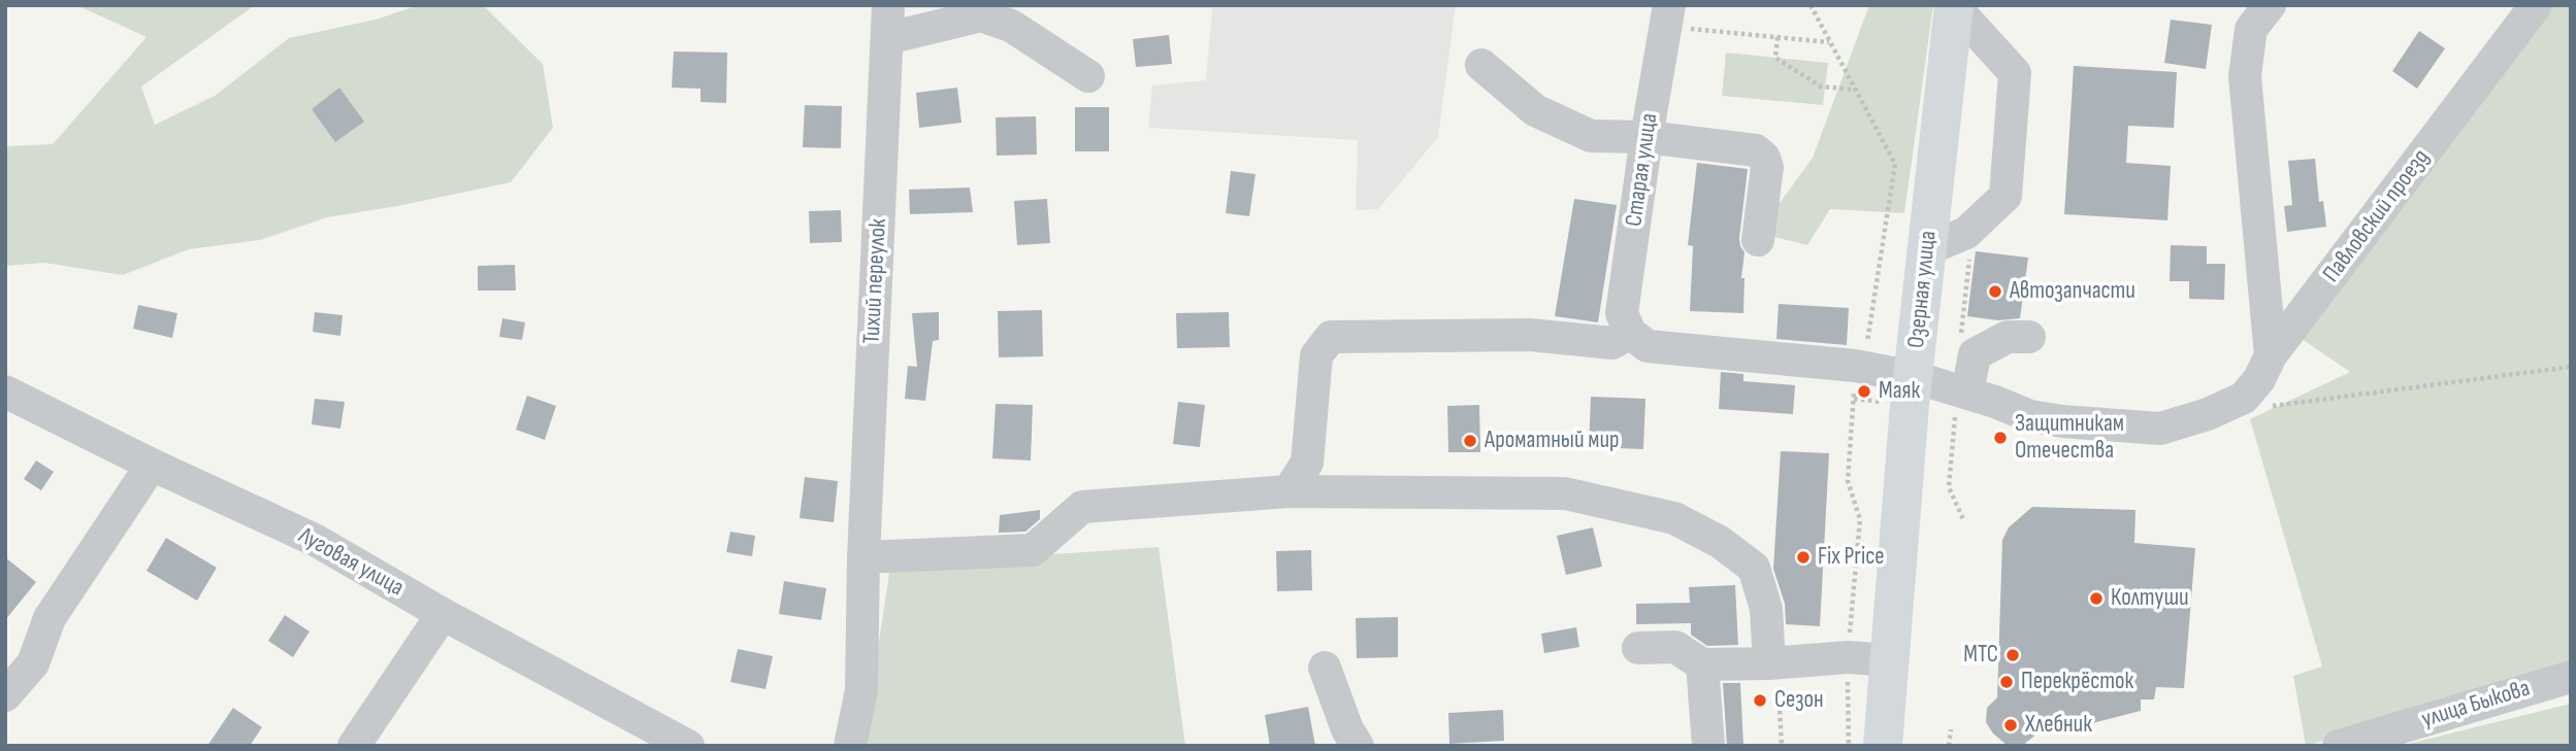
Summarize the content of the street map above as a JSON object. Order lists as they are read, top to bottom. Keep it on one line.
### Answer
{"streets":{"main road":["Озерная улица"],"street":["Старая улица","Павловский проезд","Тихий переулок","Луговая улица","улица Быкова"]},"crossings":[["Старая улица","Павловский проезд"],["Павловский проезд","Озерная улица"]],"places":["Автозапчасти","Маяк","Защитникам Отечества","Ароматный мир","Fix Price","Колтуши","МТС","Перекрёсток","Сезон","Хлебник"]}
